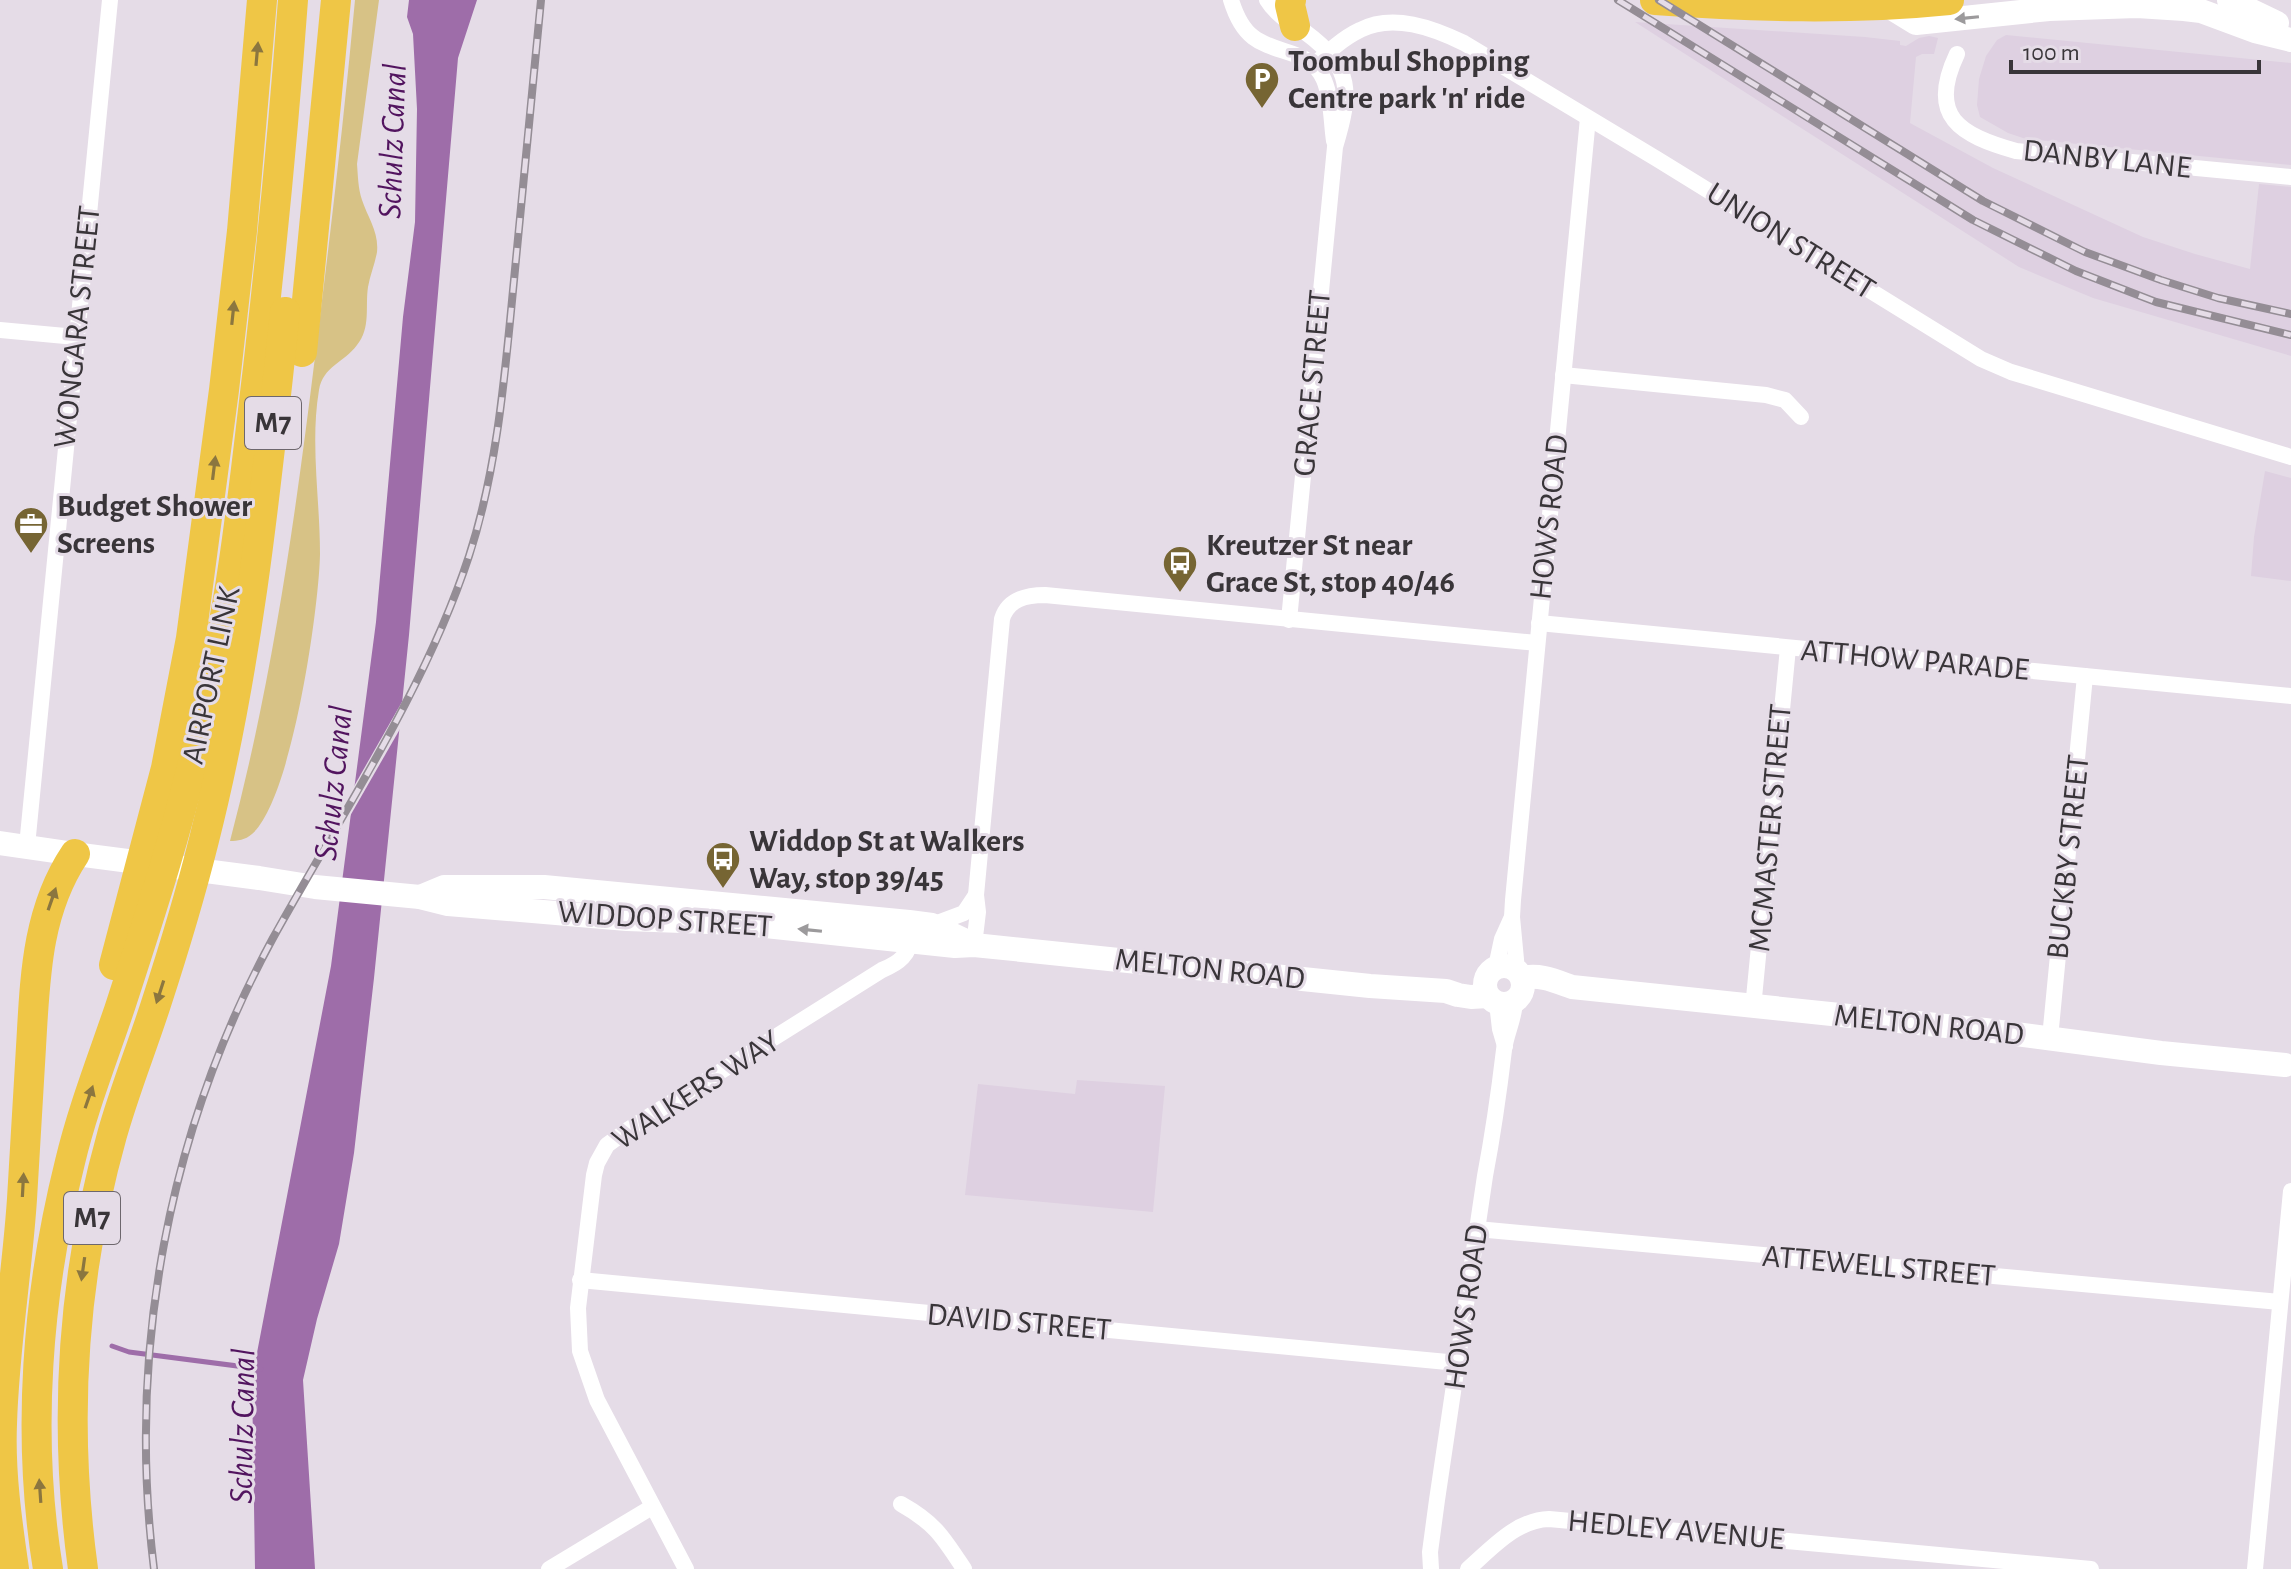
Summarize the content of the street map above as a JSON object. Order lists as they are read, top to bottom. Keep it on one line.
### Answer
{"streets":{"highway":["M7","AIRPORT LINK"],"street":["DANBY LANE","UNION STREET","WONGARA STREET","GRACE STREET","HOWS ROAD","ATTHOW PARADE","MCMASTER STREET","BUCKBY STREET","WIDDOP STREET","MELTON ROAD","WALKERS WAY","ATTEWELL STREET","DAVID STREET","HEDLEY AVENUE"]},"crossings":[["UNION STREET","GRACE STREET"],["UNION STREET","HOWS ROAD"],["WONGARA STREET","WIDDOP STREET"],["M7","AIRPORT LINK"],["HOWS ROAD","ATTHOW PARADE"],["HOWS ROAD","MELTON ROAD"],["HOWS ROAD","ATTEWELL STREET"],["HOWS ROAD","DAVID STREET"],["ATTHOW PARADE","MCMASTER STREET"],["ATTHOW PARADE","BUCKBY STREET"],["MCMASTER STREET","MELTON ROAD"],["BUCKBY STREET","MELTON ROAD"],["WIDDOP STREET","MELTON ROAD"],["WIDDOP STREET","WALKERS WAY"],["MELTON ROAD","WALKERS WAY"],["WALKERS WAY","DAVID STREET"]],"water":["Schulz Canal"],"places":{"parking":["Toombul Shopping Centre park 'n' ride"],"office":["Budget Shower Screens"],"bus stop":["Kreutzer St near Grace St, stop 40/46","Widdop St at Walkers Way, stop 39/45"]},"scale_bar":"100 m"}
